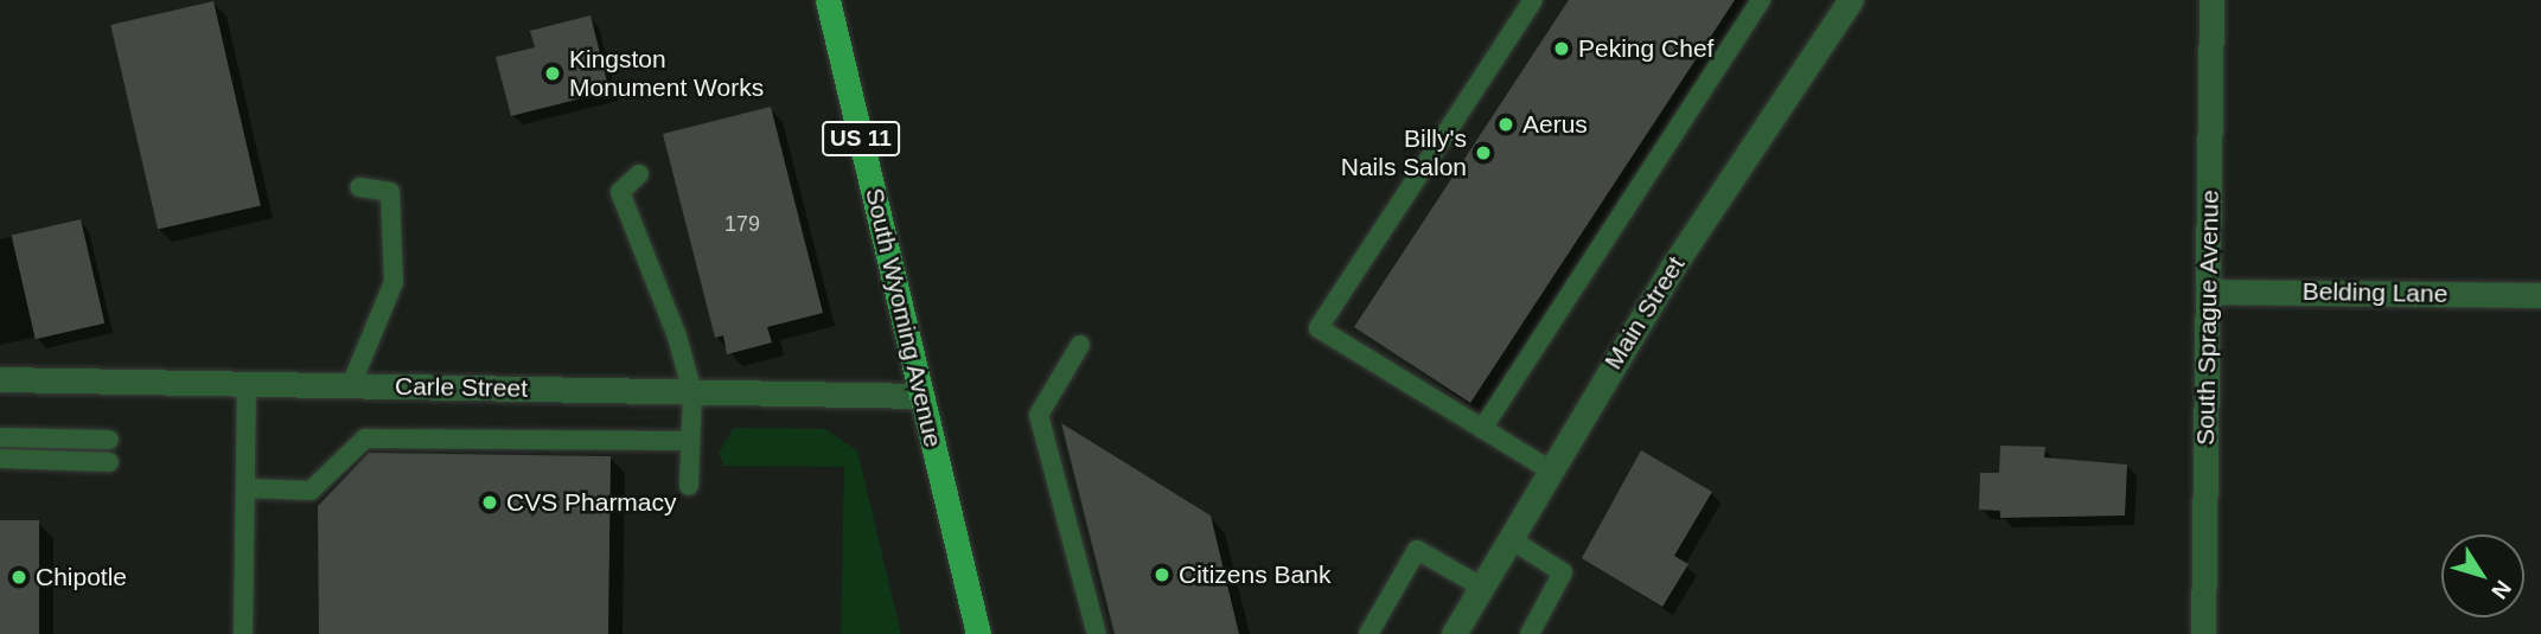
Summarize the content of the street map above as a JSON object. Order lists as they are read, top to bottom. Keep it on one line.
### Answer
{"streets":{"main road":["US 11","South Wyoming Avenue"],"street":["Belding Lane","Main Street","South Sprague Avenue","Carle Street"]},"crossings":[["Belding Lane","South Sprague Avenue"],["South Wyoming Avenue","Carle Street"]],"places":["Peking Chef","Kingston Monument Works","Aerus","Billy's Nails Salon","CVS Pharmacy","Citizens Bank","Chipotle"],"house_numbers":["179"],"north":"bottom right"}
